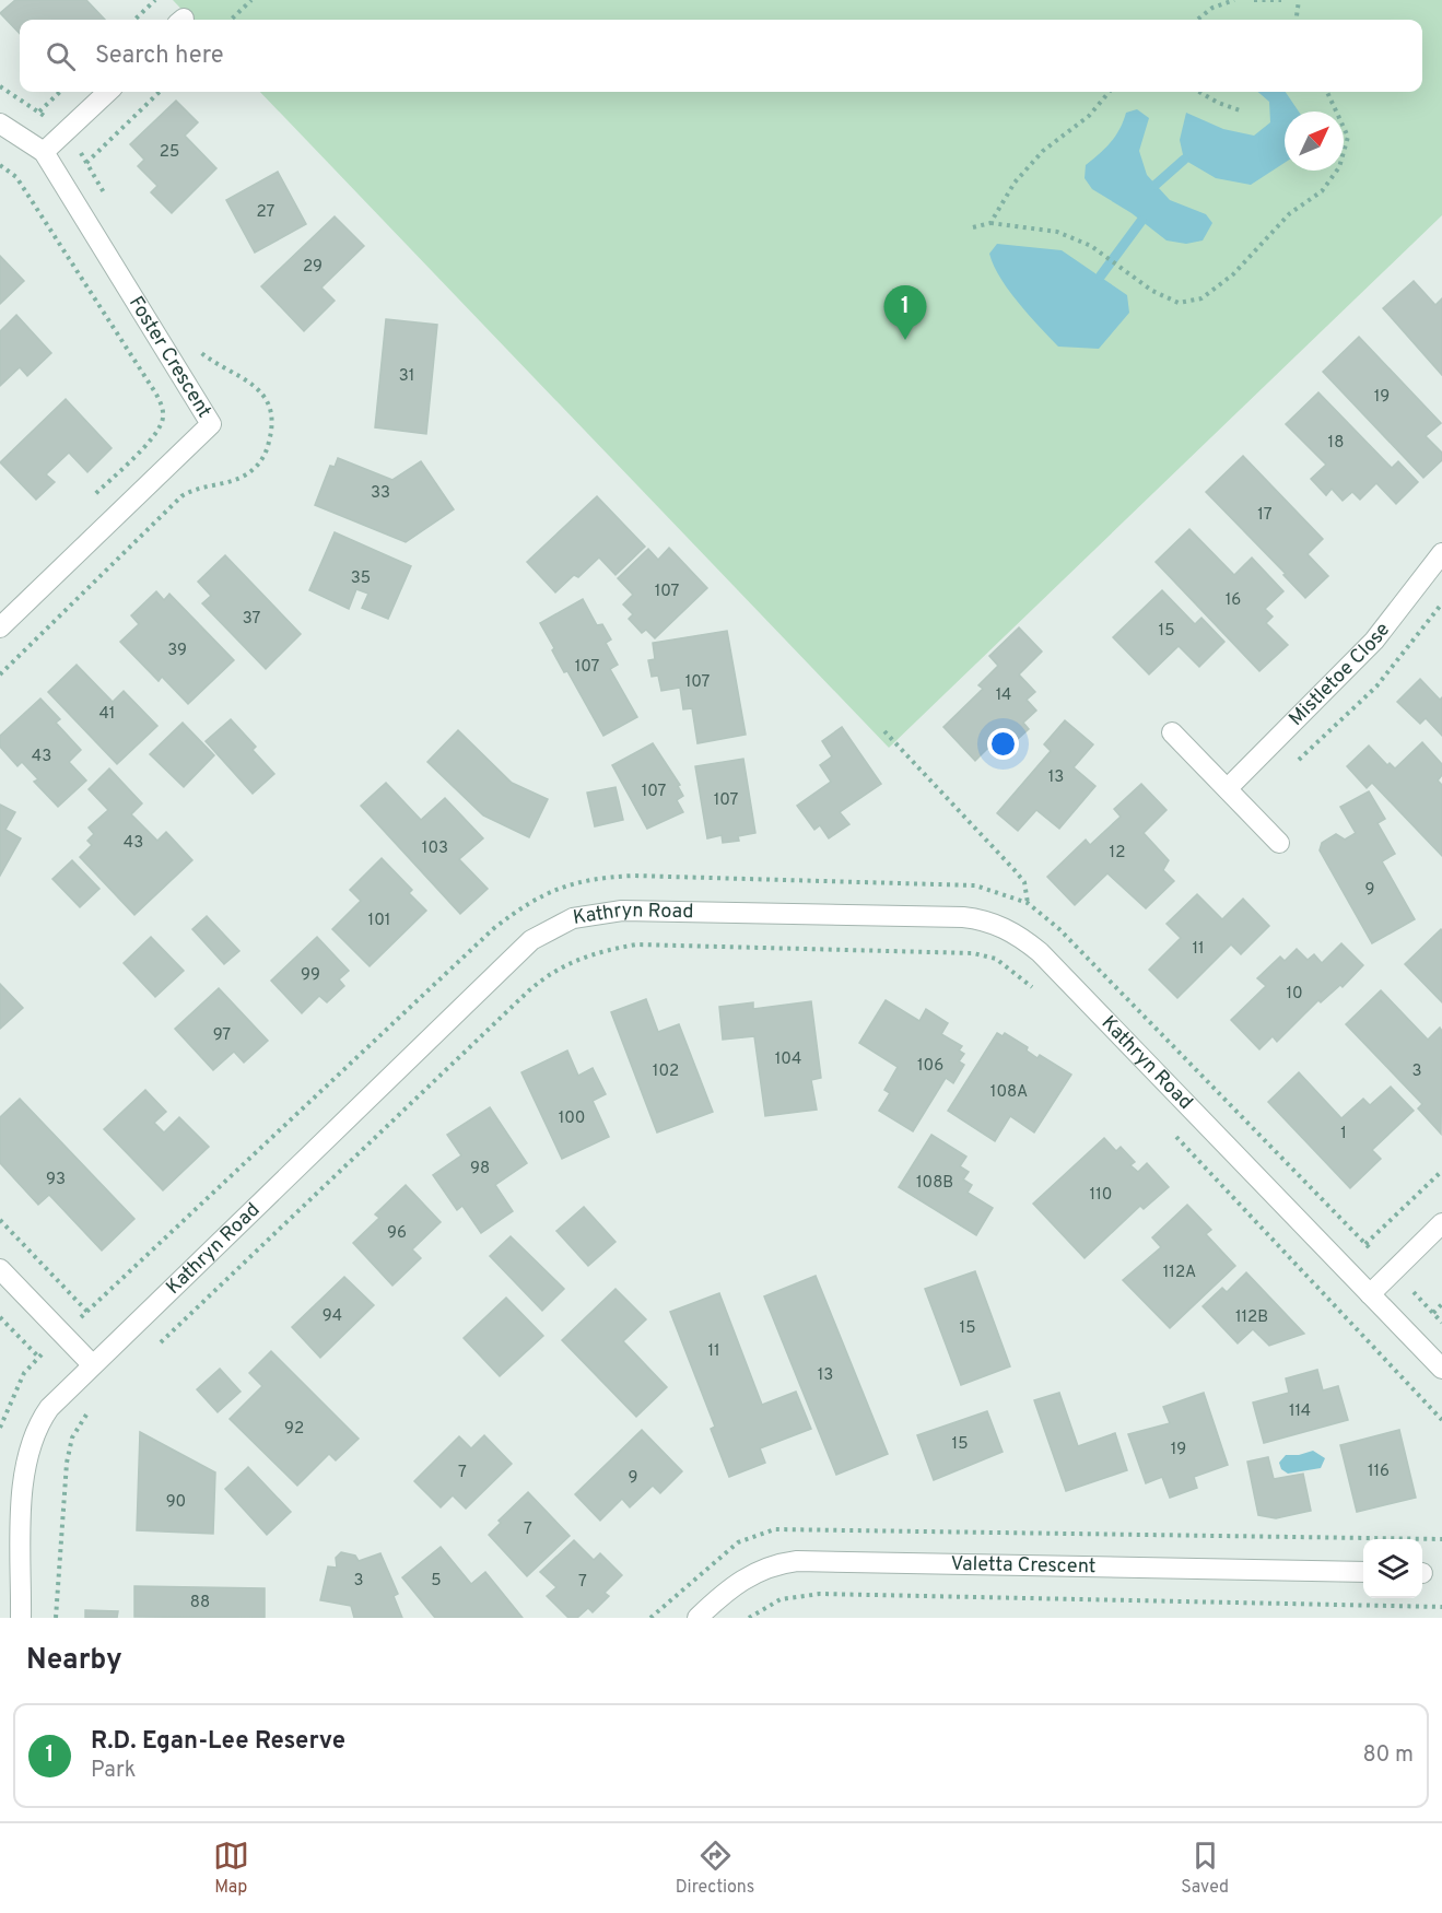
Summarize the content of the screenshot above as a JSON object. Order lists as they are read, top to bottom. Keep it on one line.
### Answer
{"streets":{"street":["Foster Crescent","Mistletoe Close","Kathryn Road","Valetta Crescent"]},"house_numbers":["25","27","29","31","19","18","33","17","35","107","16","37","15","39","107","107","14","41","43","13","107","107","43","103","12","9","101","11","99","10","97","104","106","102","3","108A","100","1","98","93","108B","110","96","112A","94","112B","15","11","13","114","92","15","19","116","7","9","90","7","3","5","7","88"],"north":"top right","page":{"search":"Search here","pins":"1","heading":"Nearby","list":[{"mark":"1","name":"R.D. Egan-Lee Reserve","note":"Park","value":"80 m"}],"nav":["Map","Directions","Saved"]}}
